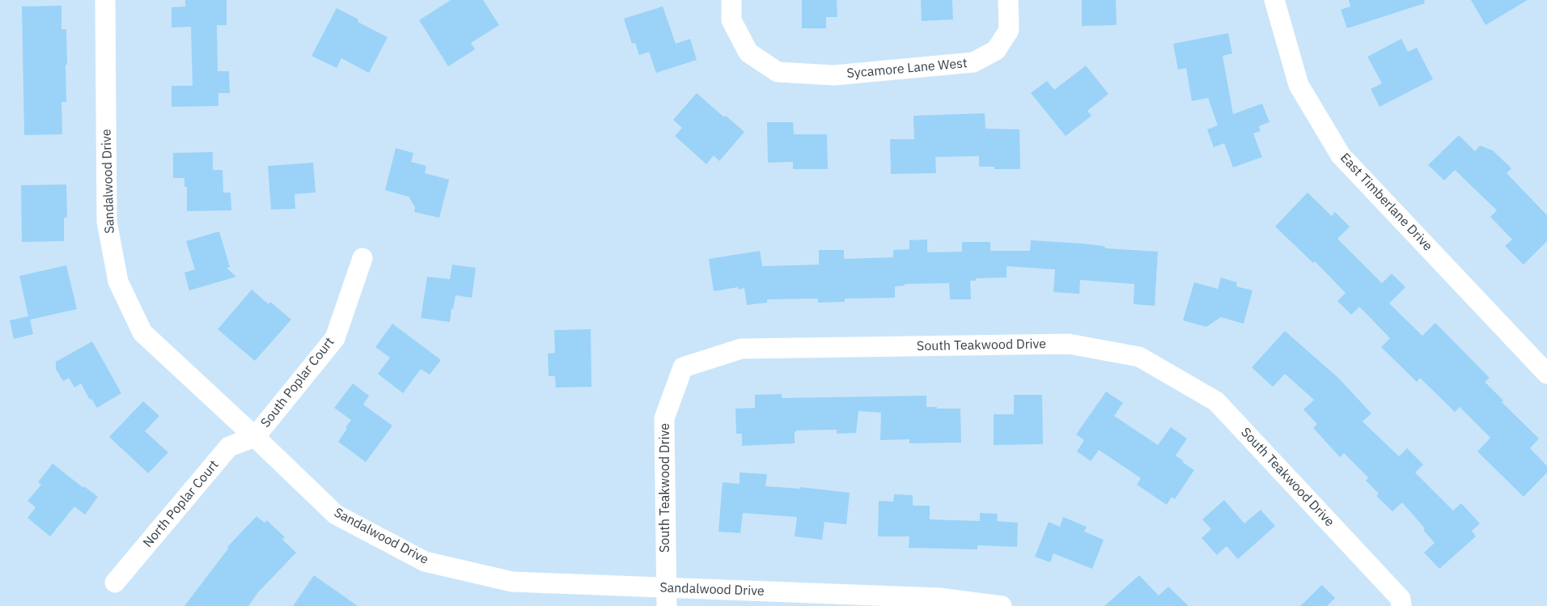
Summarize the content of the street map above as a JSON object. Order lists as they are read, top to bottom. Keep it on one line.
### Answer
{"streets":{"street":["Sycamore Lane West","Sandalwood Drive","East Timberlane Drive","South Teakwood Drive","South Poplar Court","North Poplar Court"]},"crossings":[["Sandalwood Drive","South Teakwood Drive"],["Sandalwood Drive","South Poplar Court"],["Sandalwood Drive","North Poplar Court"],["South Poplar Court","North Poplar Court"]]}
